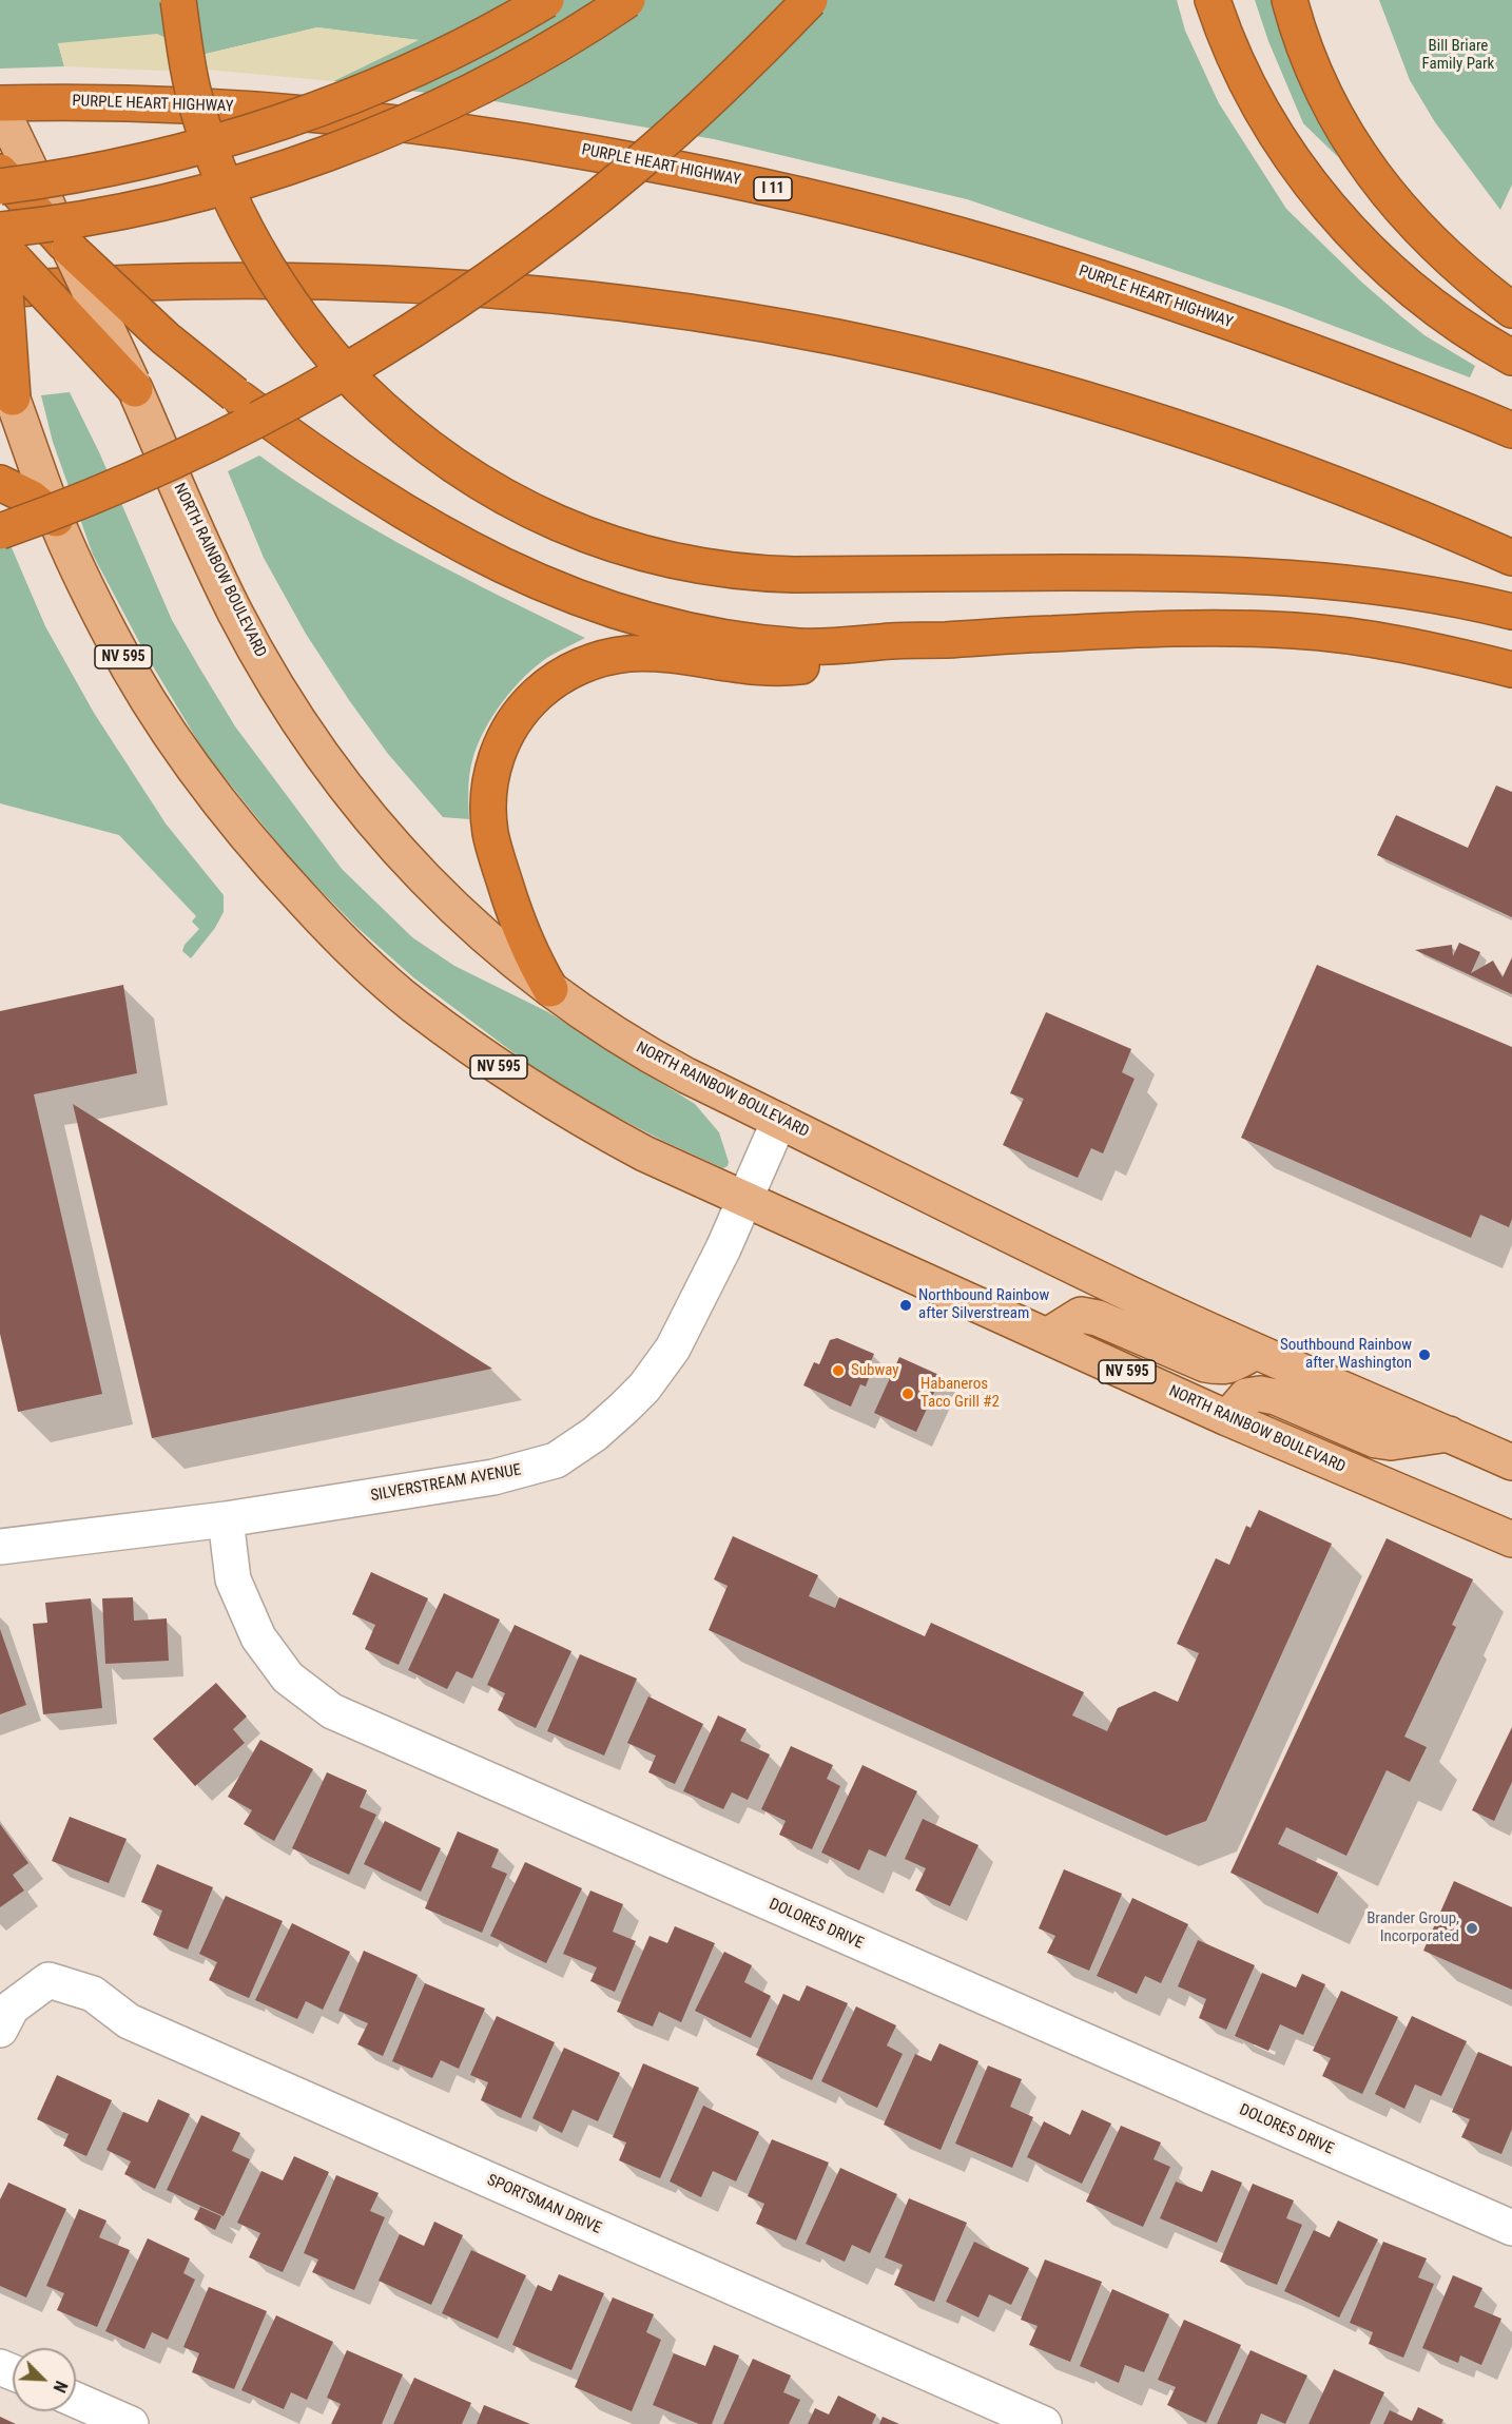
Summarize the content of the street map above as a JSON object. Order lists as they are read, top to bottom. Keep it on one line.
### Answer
{"streets":{"highway":["PURPLE HEART HIGHWAY","I 11"],"main road":["NORTH RAINBOW BOULEVARD","NV 595"],"street":["SILVERSTREAM AVENUE","DOLORES DRIVE","SPORTSMAN DRIVE"]},"crossings":[["PURPLE HEART HIGHWAY","NORTH RAINBOW BOULEVARD"],["NORTH RAINBOW BOULEVARD","SILVERSTREAM AVENUE"],["SILVERSTREAM AVENUE","DOLORES DRIVE"]],"parks":["Bill Briare Family Park"],"places":["Northbound Rainbow after Silverstream","Southbound Rainbow after Washington","Subway","Habaneros Taco Grill #2","Brander Group, Incorporated"],"north":"bottom right"}
